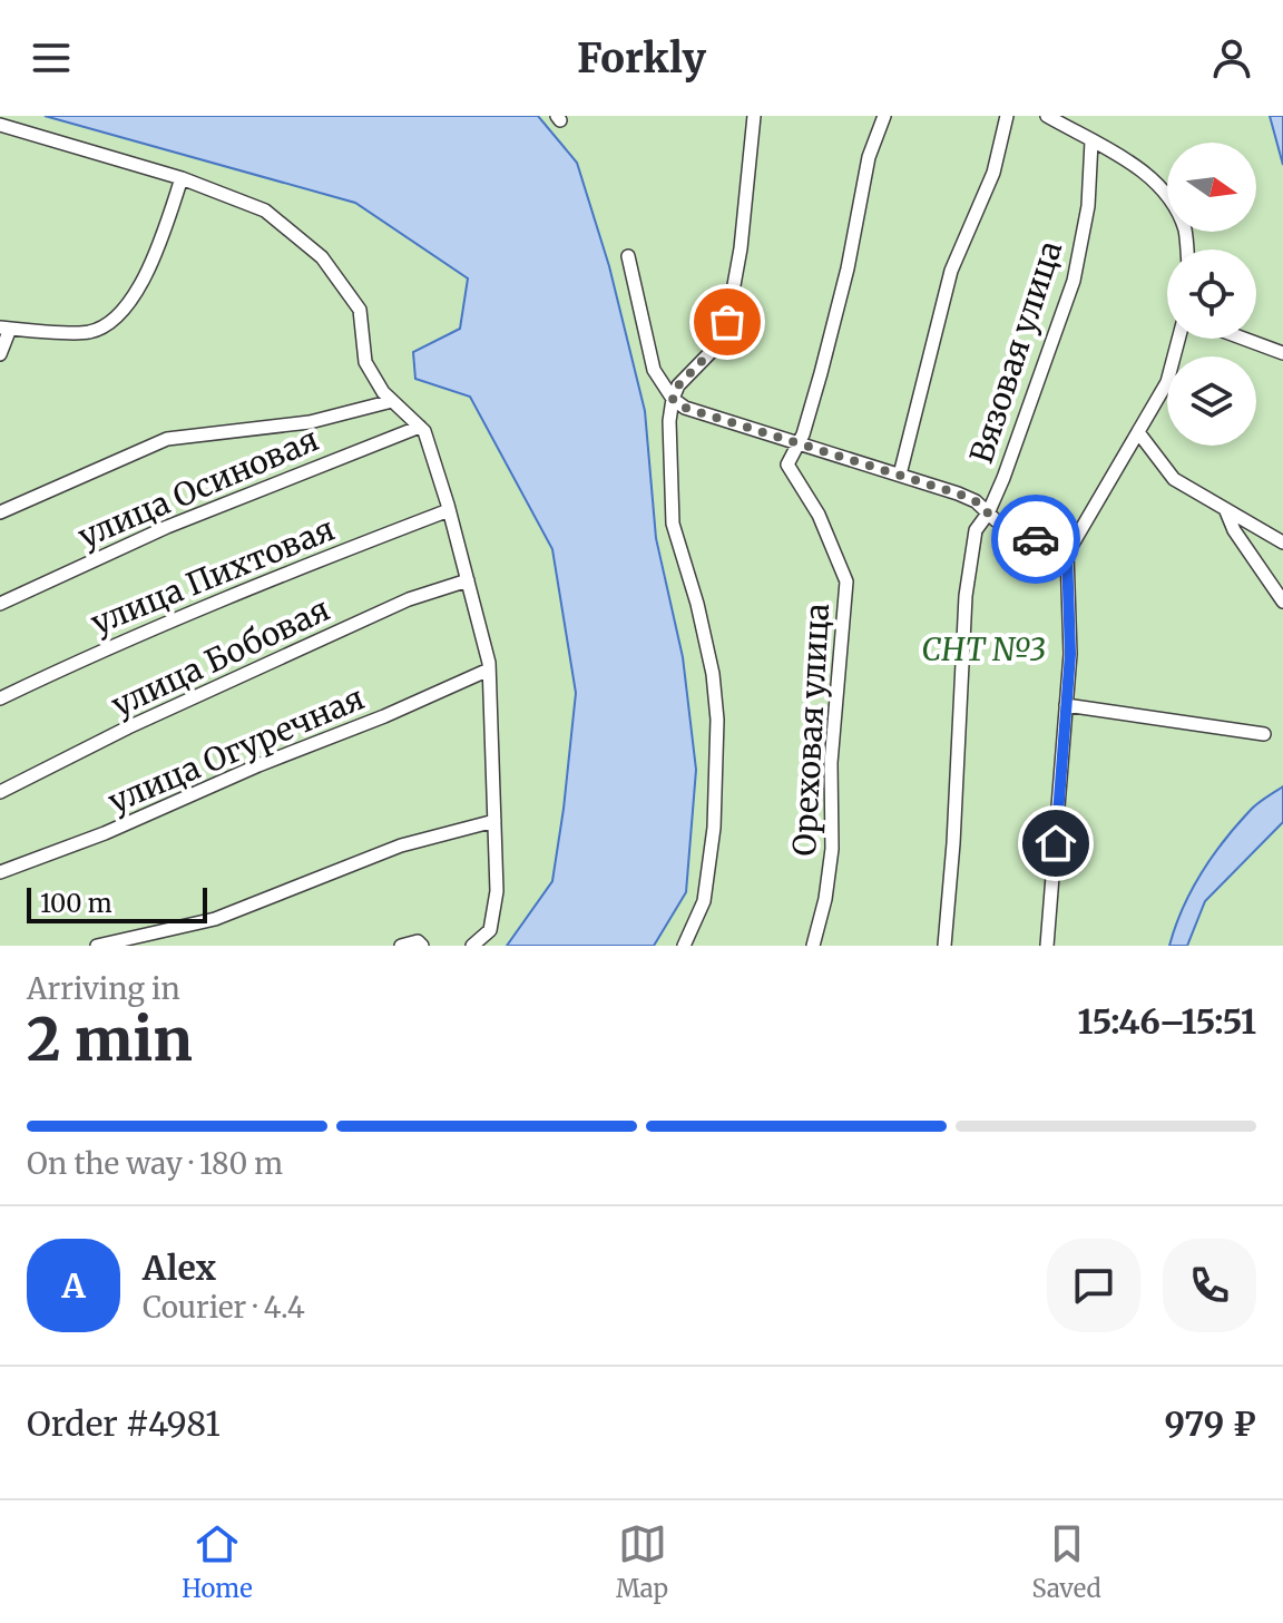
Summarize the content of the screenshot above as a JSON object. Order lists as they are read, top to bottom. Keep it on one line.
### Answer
{"streets":{"street":["Вязовая улица","улица Осиновая","улица Пихтовая","улица Бобовая","Ореховая улица","улица Огуречная"]},"parks":["СНТ №3"],"scale_bar":"100 m","north":"right","page":{"header":"Forkly","scale":"100 m","heading":["2 min","Arriving in","15:46–15:51"],"panel":["Alex","Courier · 4.4","Order #4981","979 ₽"],"bar":"On the way · 180 m","round":"A","tabs":["Home","Map","Saved"]}}
